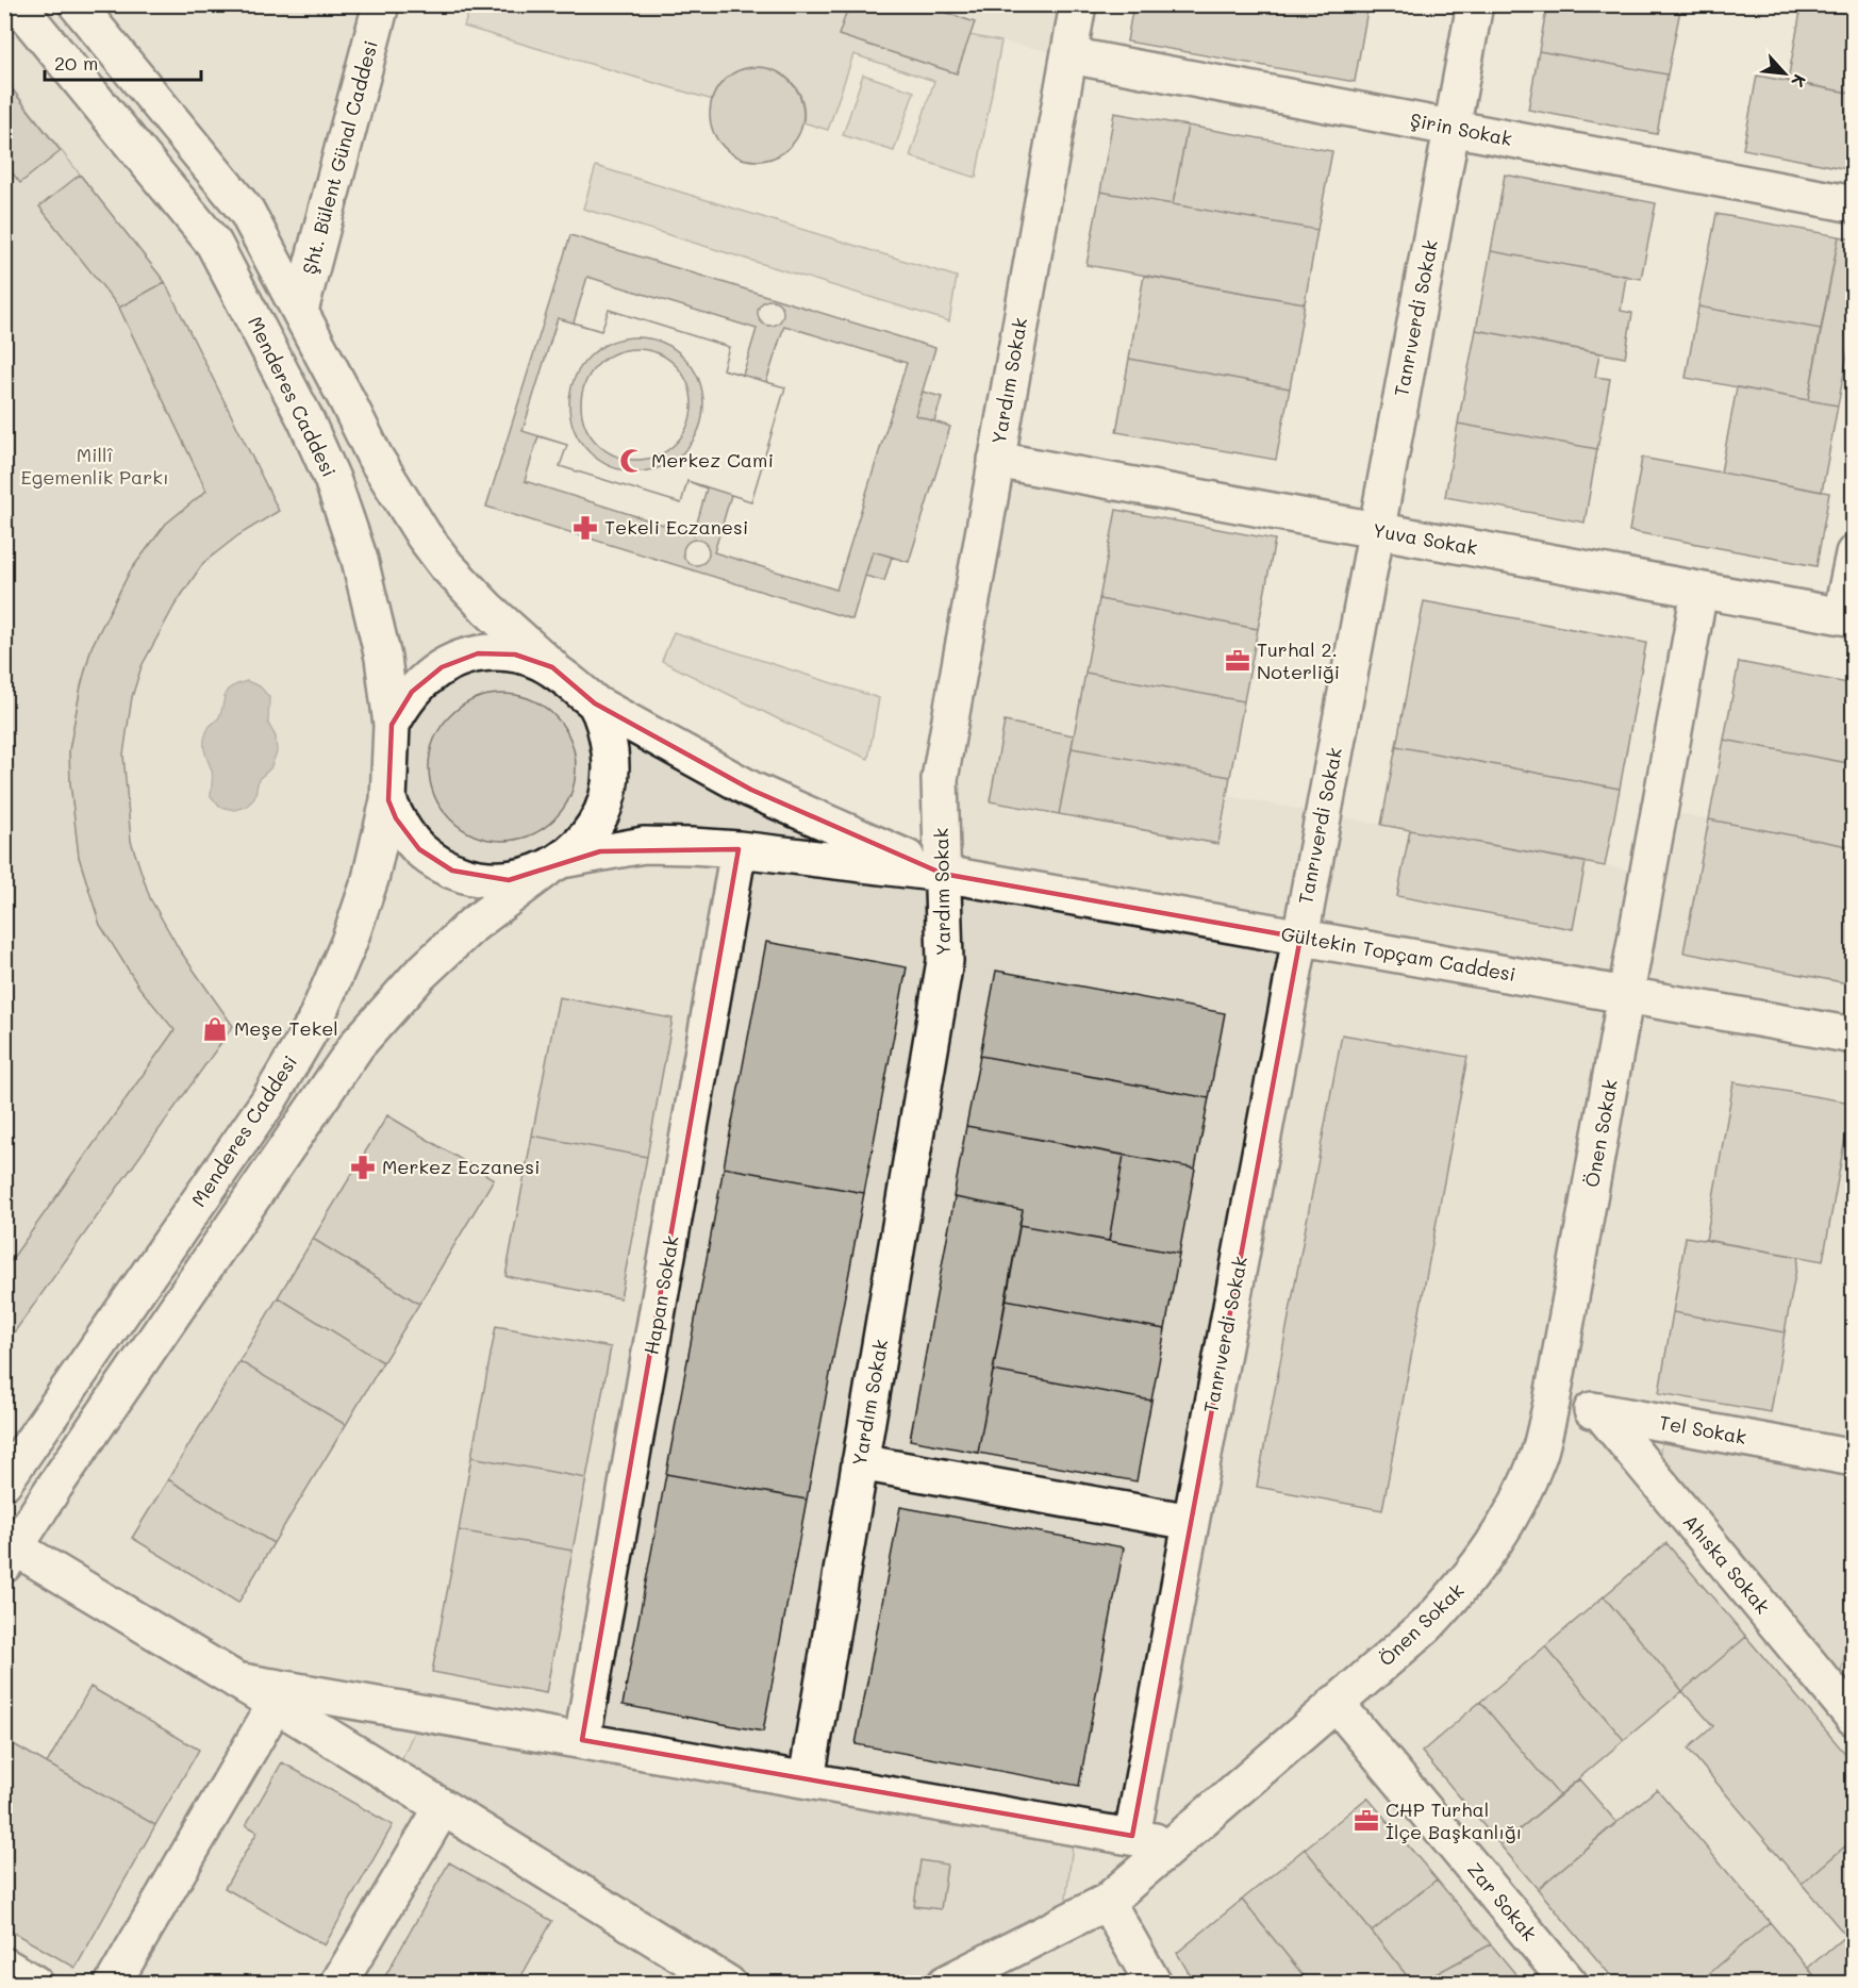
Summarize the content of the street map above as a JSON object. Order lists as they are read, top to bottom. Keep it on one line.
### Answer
{"streets":{"street":["Şirin Sokak","Şht. Bülent Günal Caddesi","Tanrıverdi Sokak","Yardım Sokak","Menderes Caddesi","Yuva Sokak","Gültekin Topçam Caddesi","Önen Sokak","Hapan Sokak","Tel Sokak","Ahıska Sokak","Zar Sokak"]},"crossings":[["Şirin Sokak","Tanrıverdi Sokak"],["Şirin Sokak","Yardım Sokak"],["Tanrıverdi Sokak","Yuva Sokak"],["Tanrıverdi Sokak","Gültekin Topçam Caddesi"],["Yardım Sokak","Yuva Sokak"],["Yardım Sokak","Gültekin Topçam Caddesi"],["Yuva Sokak","Önen Sokak"],["Gültekin Topçam Caddesi","Önen Sokak"],["Önen Sokak","Tel Sokak"],["Önen Sokak","Zar Sokak"],["Tel Sokak","Ahıska Sokak"]],"parks":["Millî Egemenlik Parkı"],"places":{"mosque":["Merkez Cami"],"pharmacy":["Tekeli Eczanesi","Merkez Eczanesi"],"office":["Turhal 2. Noterliği","CHP Turhal İlçe Başkanlığı"],"shop":["Meşe Tekel"]},"scale_bar":"20 m","north":"bottom right"}
